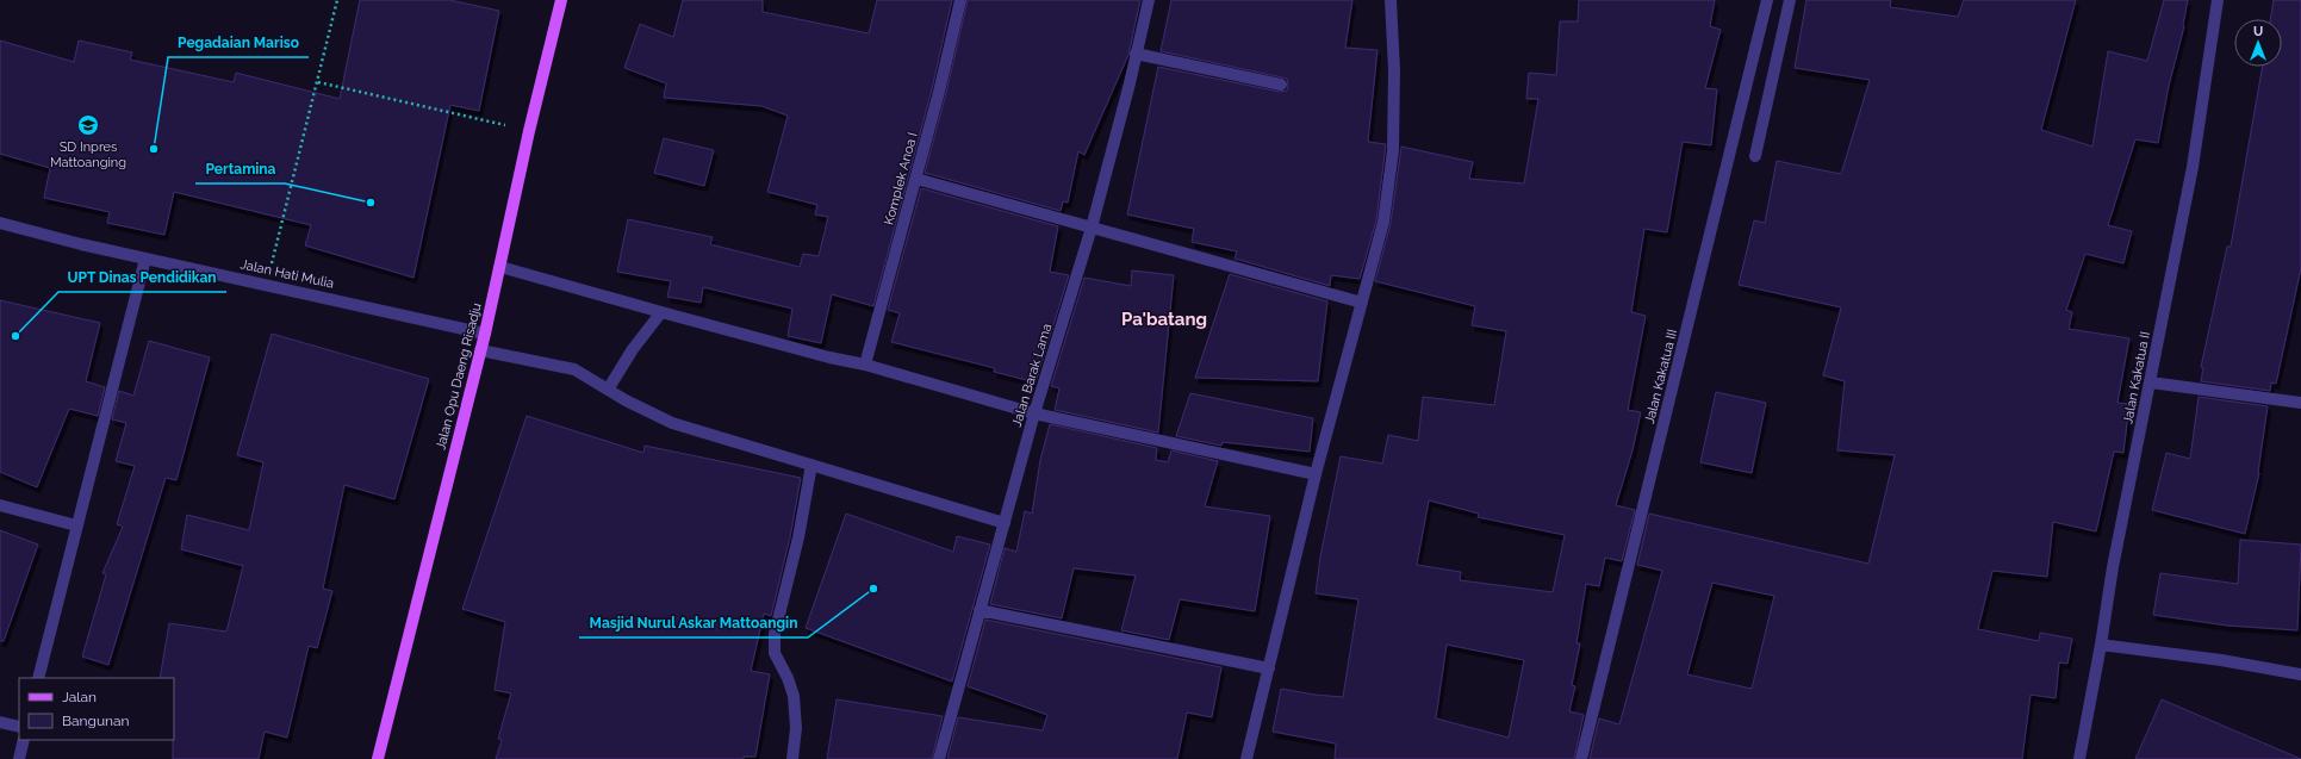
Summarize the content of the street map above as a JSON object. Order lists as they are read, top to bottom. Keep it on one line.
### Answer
{"streets":{"main road":["Jalan Opu Daeng Risadju"],"street":["Komplek Anoa I","Jalan Hati Mulia","Jalan Barak Lama","Jalan Kakatua III","Jalan Kakatua II"]},"crossings":[["Jalan Hati Mulia","Jalan Opu Daeng Risadju"]],"districts":["Pa'batang"],"places":{"school or university":["SD Inpres Mattoanging"],"other":["Pegadaian Mariso","Pertamina","UPT Dinas Pendidikan","Masjid Nurul Askar Mattoangin"]},"legend":["Jalan","Bangunan"],"north":"top"}
